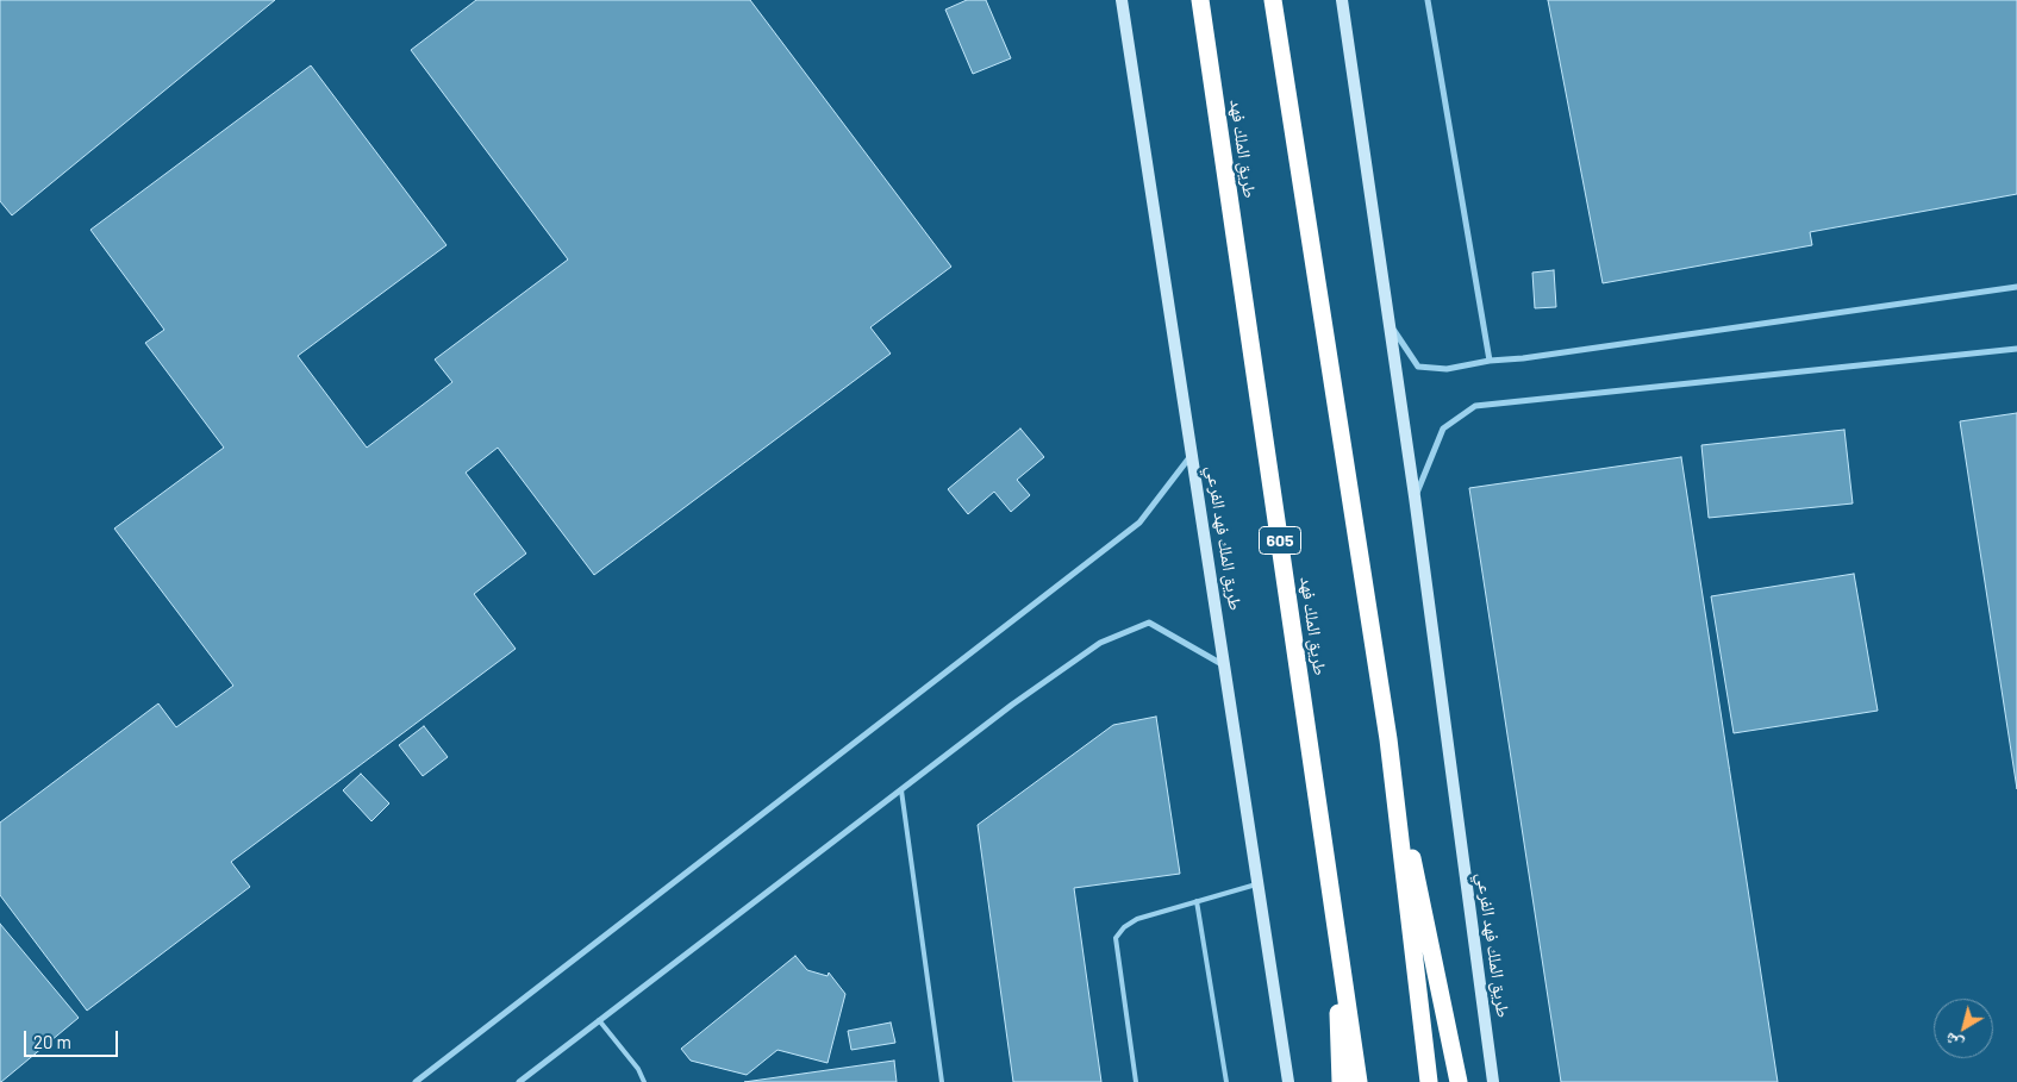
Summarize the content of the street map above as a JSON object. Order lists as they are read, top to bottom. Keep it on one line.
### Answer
{"streets":{"highway":["طريق الملك فهد","605"],"main road":["طريق الملك فهد الفرعي"]},"scale_bar":"20 m","north":"bottom left"}
